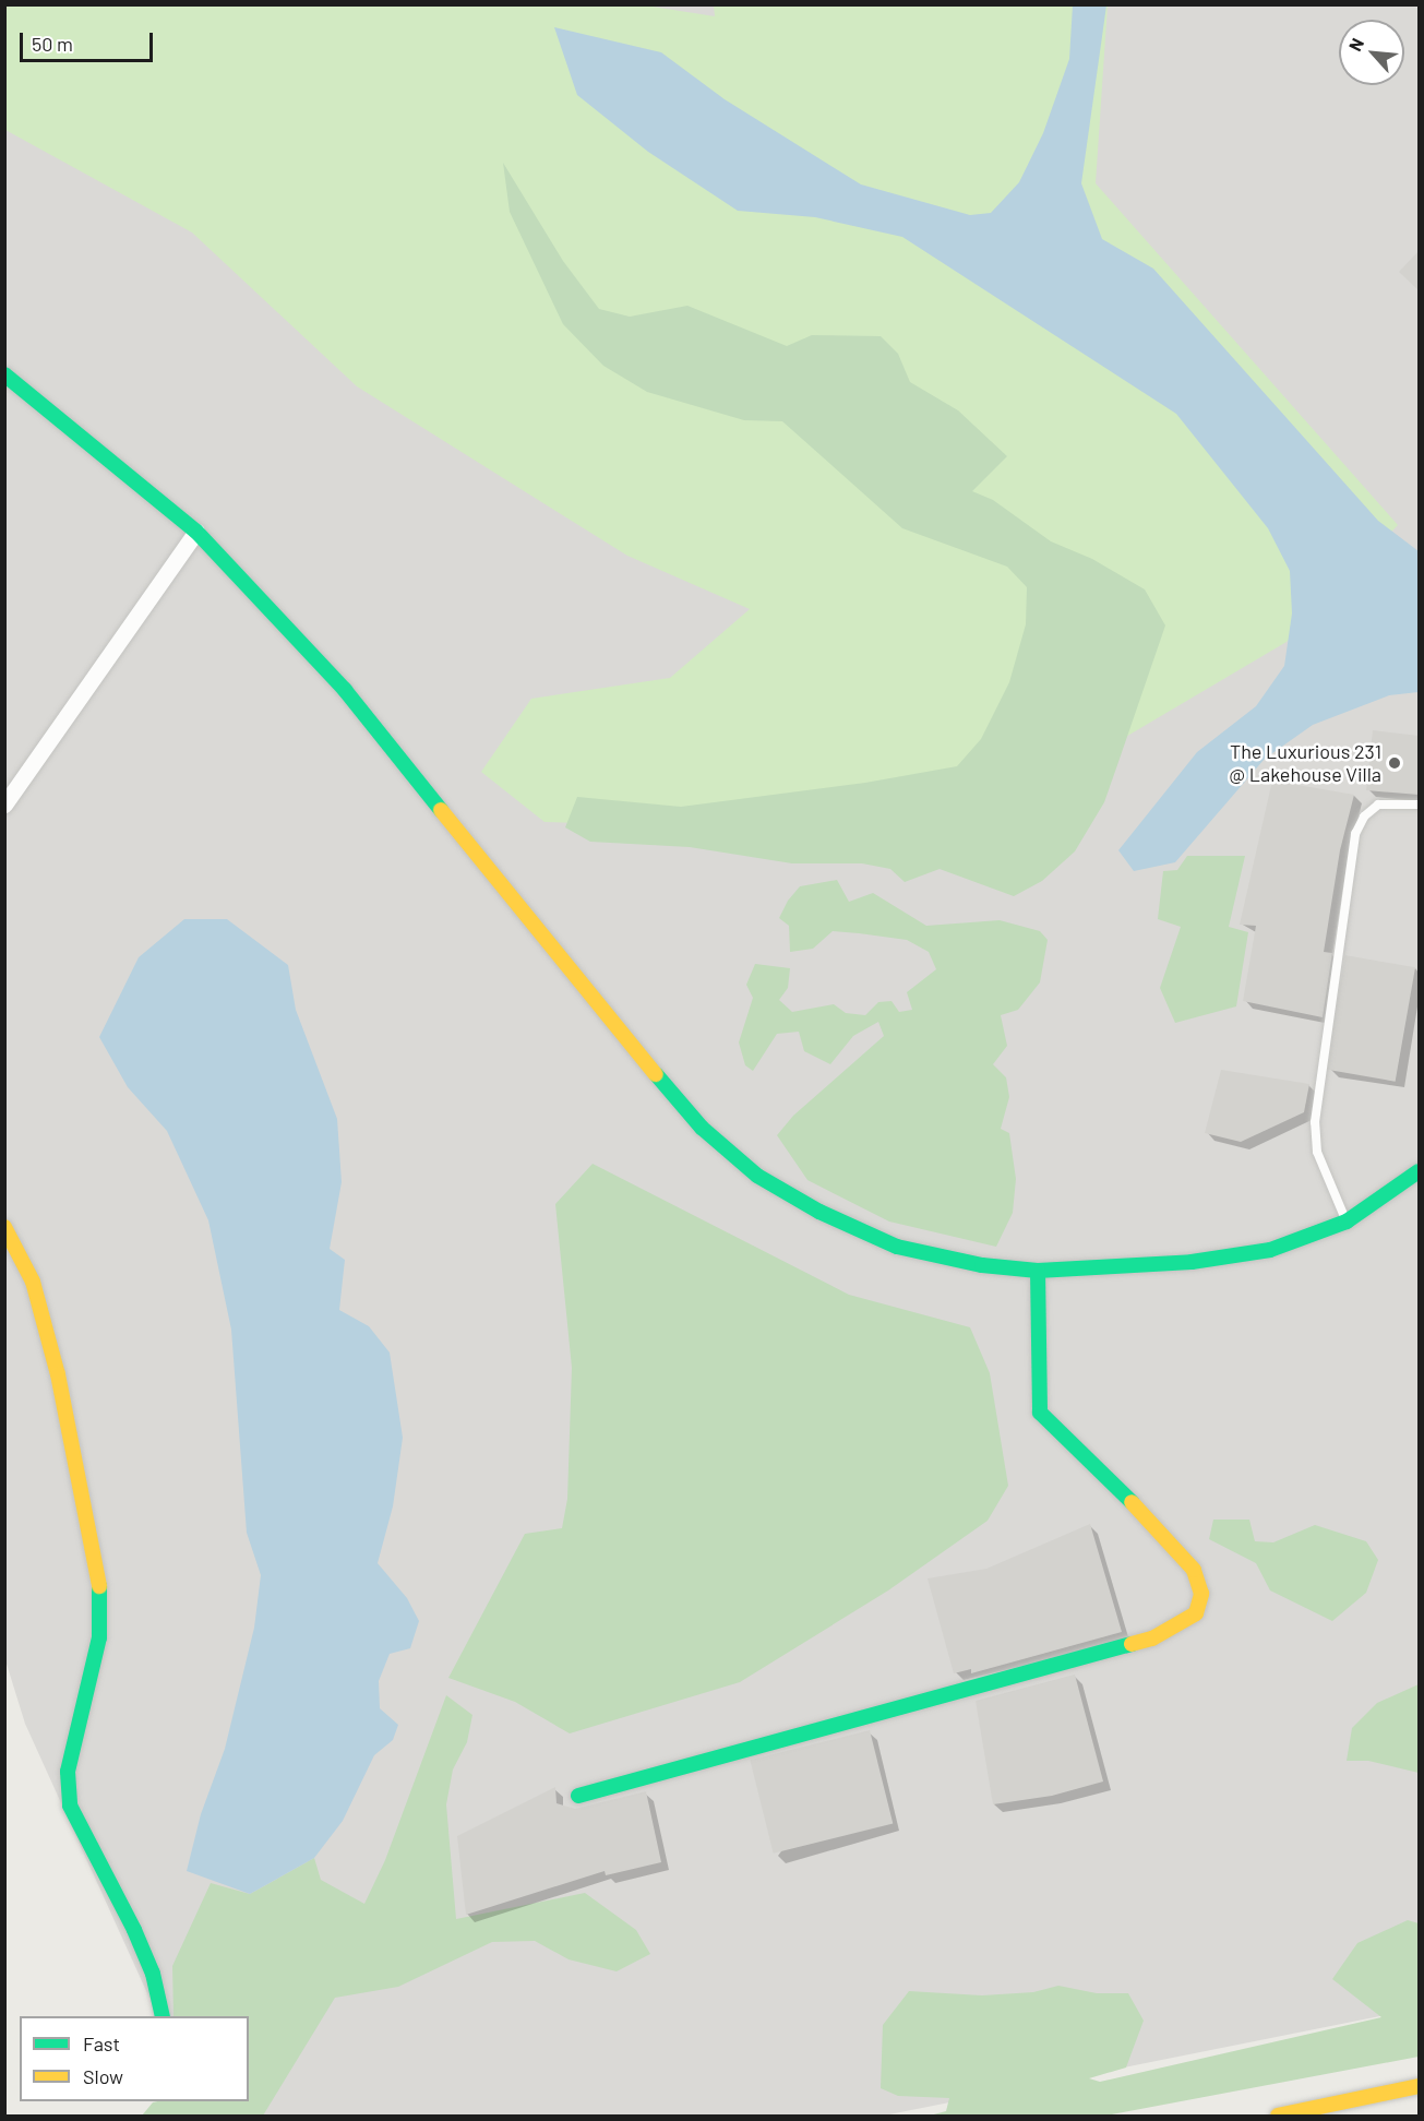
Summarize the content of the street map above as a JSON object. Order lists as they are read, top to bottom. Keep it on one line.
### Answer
{"places":["The Luxurious 231 @ Lakehouse Villa"],"legend":["Fast","Slow"],"scale_bar":"50 m","north":"top left"}
